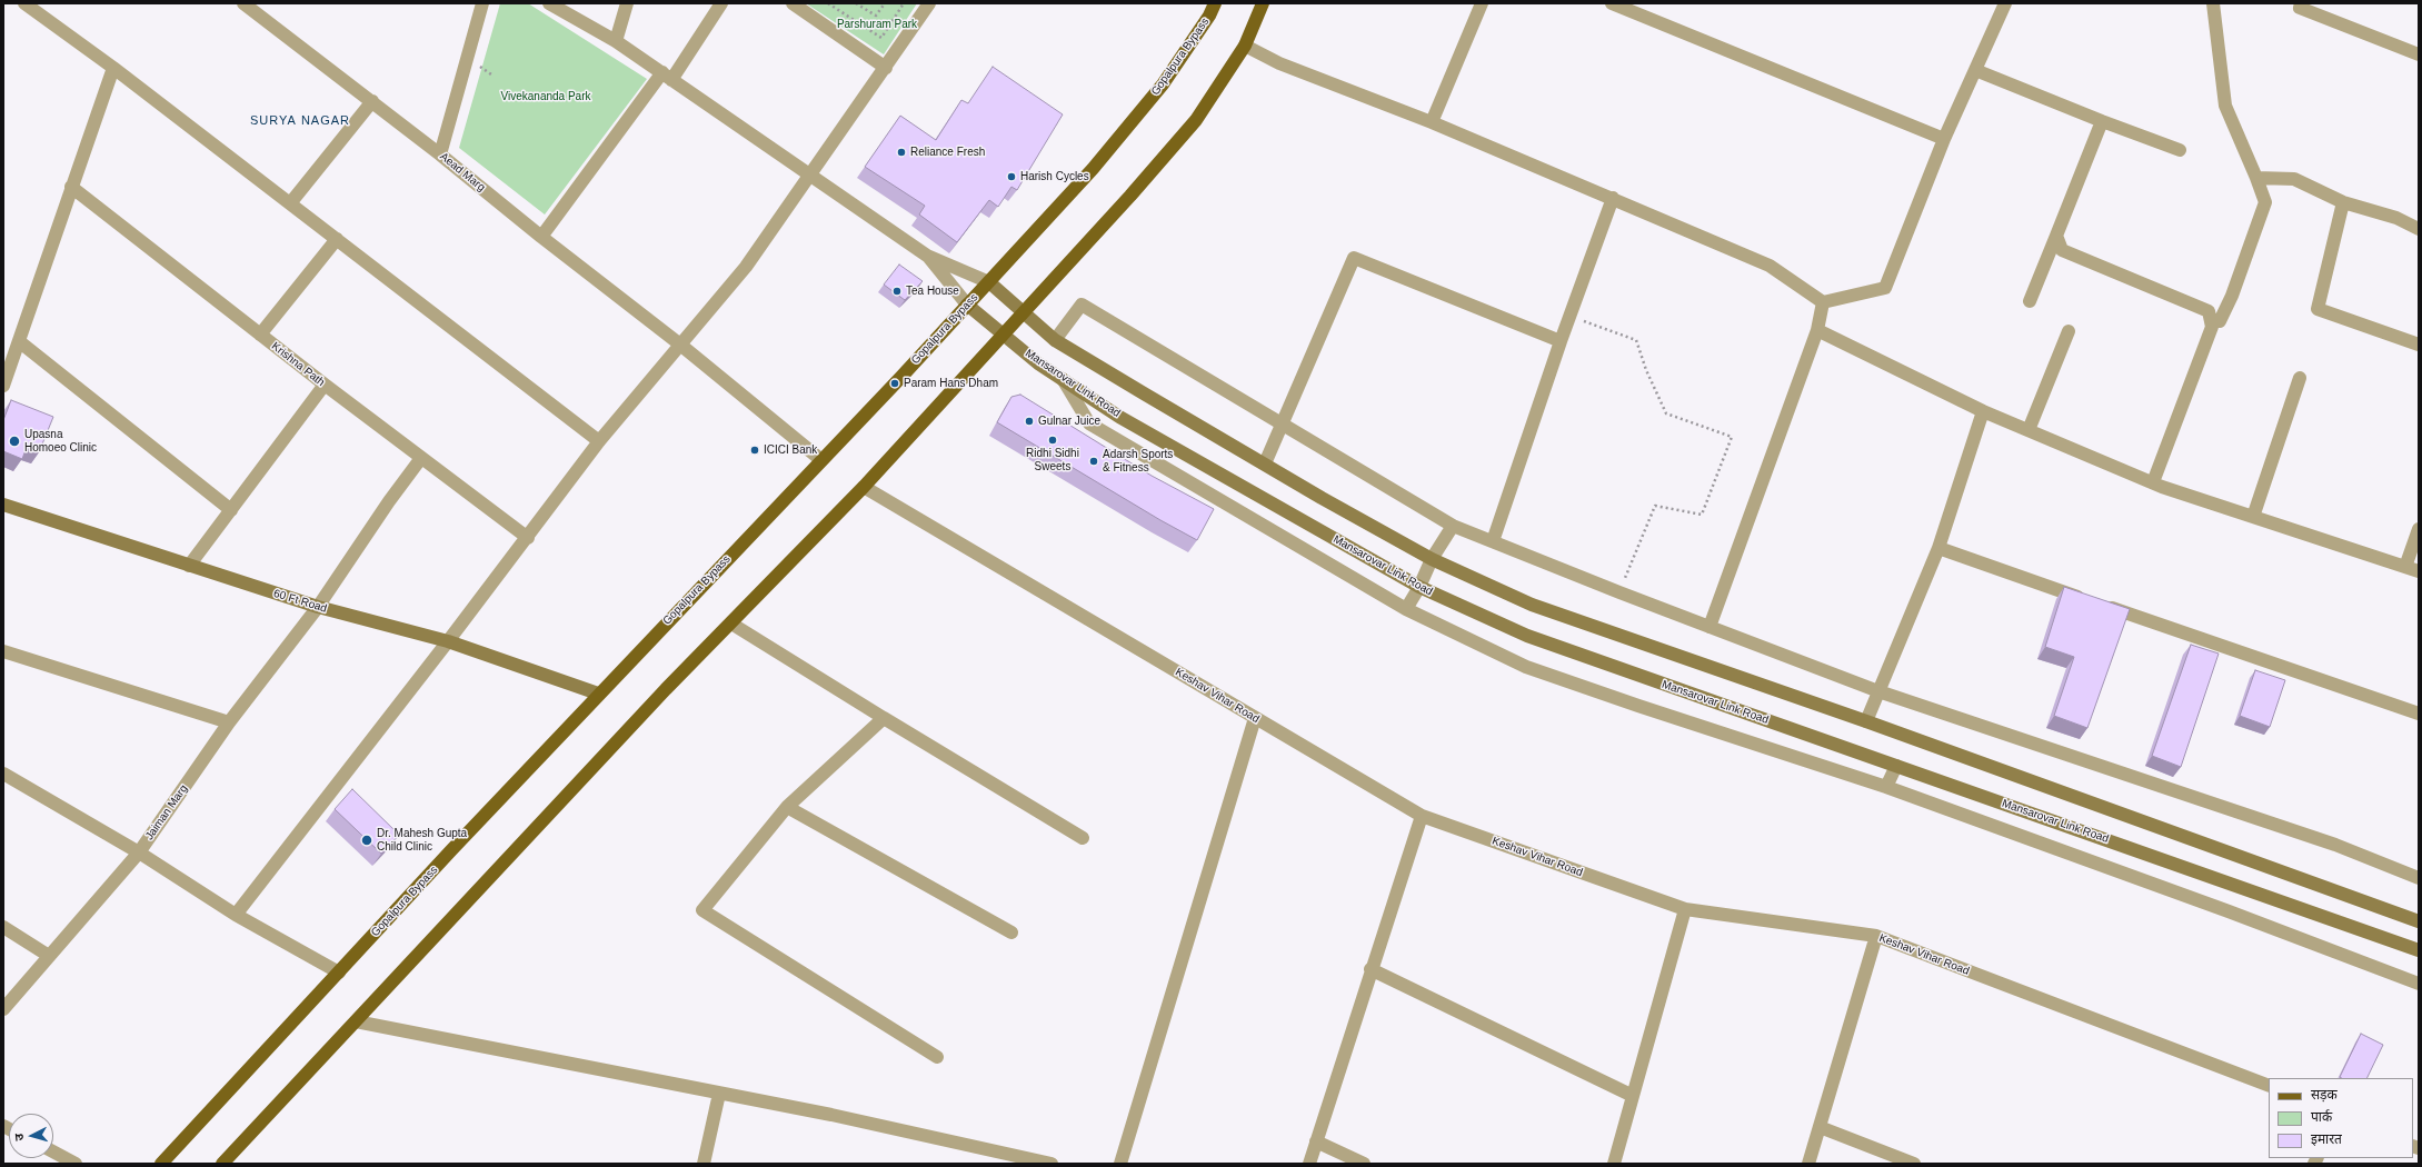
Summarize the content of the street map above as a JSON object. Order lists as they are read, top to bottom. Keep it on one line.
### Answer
{"streets":{"main road":["Gopalpura Bypass"],"street":["Aead Marg","Krishna Path","Mansarovar Link Road","60 Ft Road","Keshav Vihar Road","Jaiman Marg"]},"crossings":[["Gopalpura Bypass","Aead Marg"],["Gopalpura Bypass","Mansarovar Link Road"],["Gopalpura Bypass","60 Ft Road"],["Krishna Path","Jaiman Marg"],["60 Ft Road","Jaiman Marg"]],"districts":["SURYA NAGAR"],"parks":["Parshuram Park","Vivekananda Park"],"places":["Reliance Fresh","Harish Cycles","Tea House","Param Hans Dham","Gulnar Juice","Ridhi Sidhi Sweets","Upasna Homoeo Clinic","ICICI Bank","Adarsh Sports & Fitness","Dr. Mahesh Gupta Child Clinic"],"legend":["सड़क","पार्क","इमारत"],"north":"left"}
